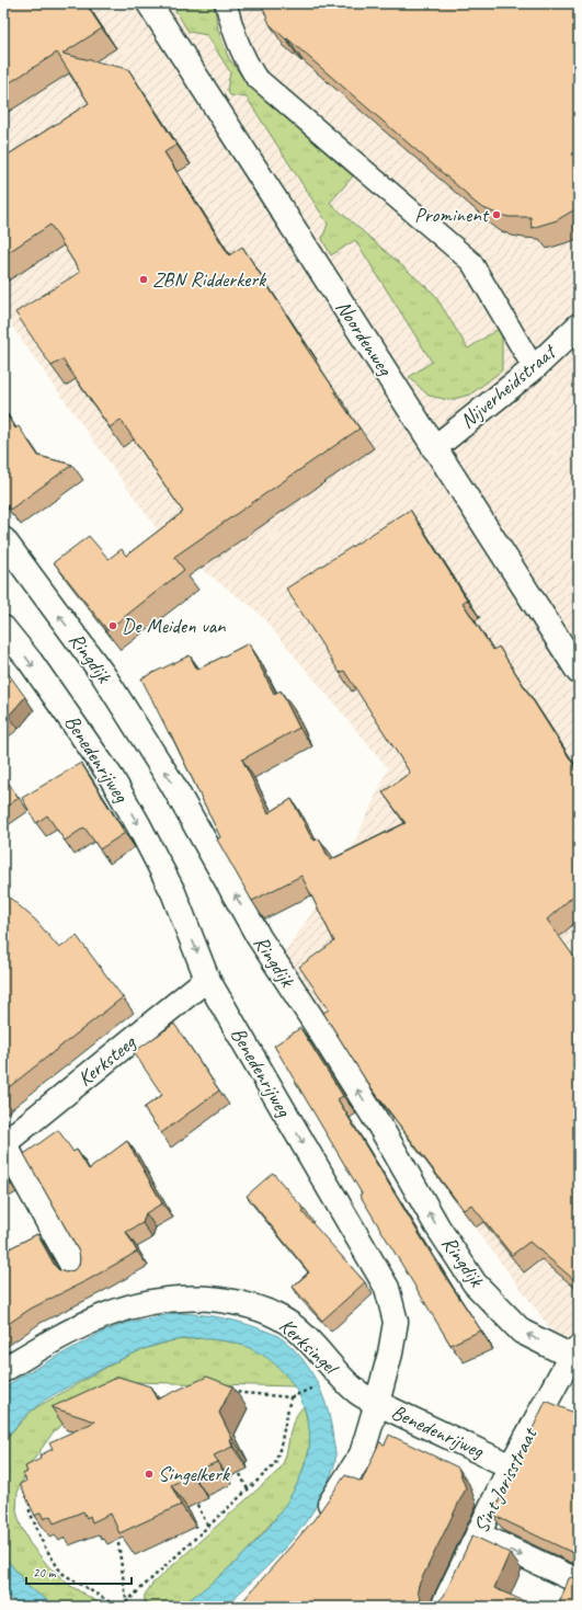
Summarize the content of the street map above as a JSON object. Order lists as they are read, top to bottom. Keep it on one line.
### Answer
{"streets":{"street":["Noordenweg","Nijverheidstraat","Ringdijk","Benedenrijweg","Kerksteeg","Kerksingel","Sint Jorisstraat"]},"crossings":[["Noordenweg","Nijverheidstraat"],["Ringdijk","Sint Jorisstraat"],["Benedenrijweg","Kerksteeg"],["Benedenrijweg","Kerksingel"],["Benedenrijweg","Sint Jorisstraat"]],"one_way":["Ringdijk","Benedenrijweg"],"places":["Prominent","ZBN Ridderkerk","De Meiden van","Singelkerk"],"scale_bar":"20 m"}
